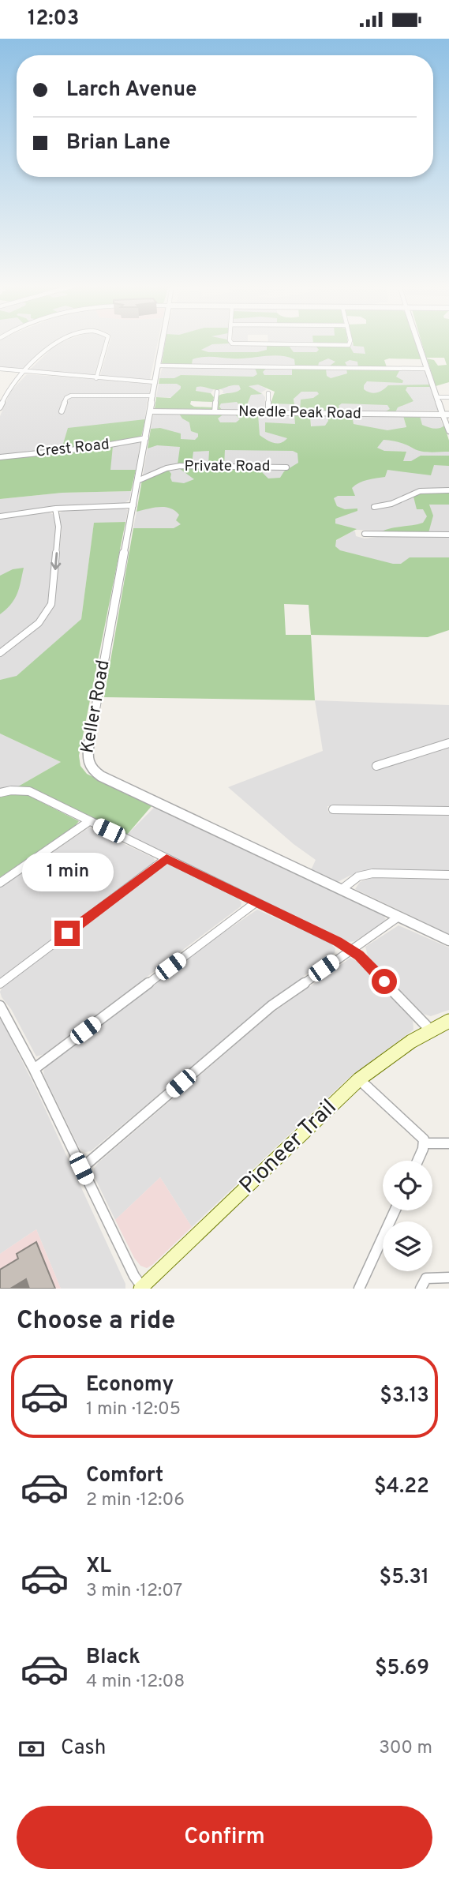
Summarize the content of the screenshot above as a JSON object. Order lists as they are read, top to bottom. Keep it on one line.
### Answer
{"streets":{"main road":["Pioneer Trail"],"street":["Needle Peak Road","Crest Road","Private Road","Keller Road"]},"crossings":[["Needle Peak Road","Keller Road"],["Crest Road","Keller Road"],["Private Road","Keller Road"]],"page":{"status":"12:03","banner":["Larch Avenue","Brian Lane"],"bubble":"1 min","heading":"Choose a ride","list":[{"name":"Economy","note":"1 min · 12:05","value":"$3.13"},{"name":"Comfort","note":"2 min · 12:06","value":"$4.22"},{"name":"XL","note":"3 min · 12:07","value":"$5.31"},{"name":"Black","note":"4 min · 12:08","value":"$5.69"}],"pay":["Cash","300 m"],"buttons":"Confirm"}}
